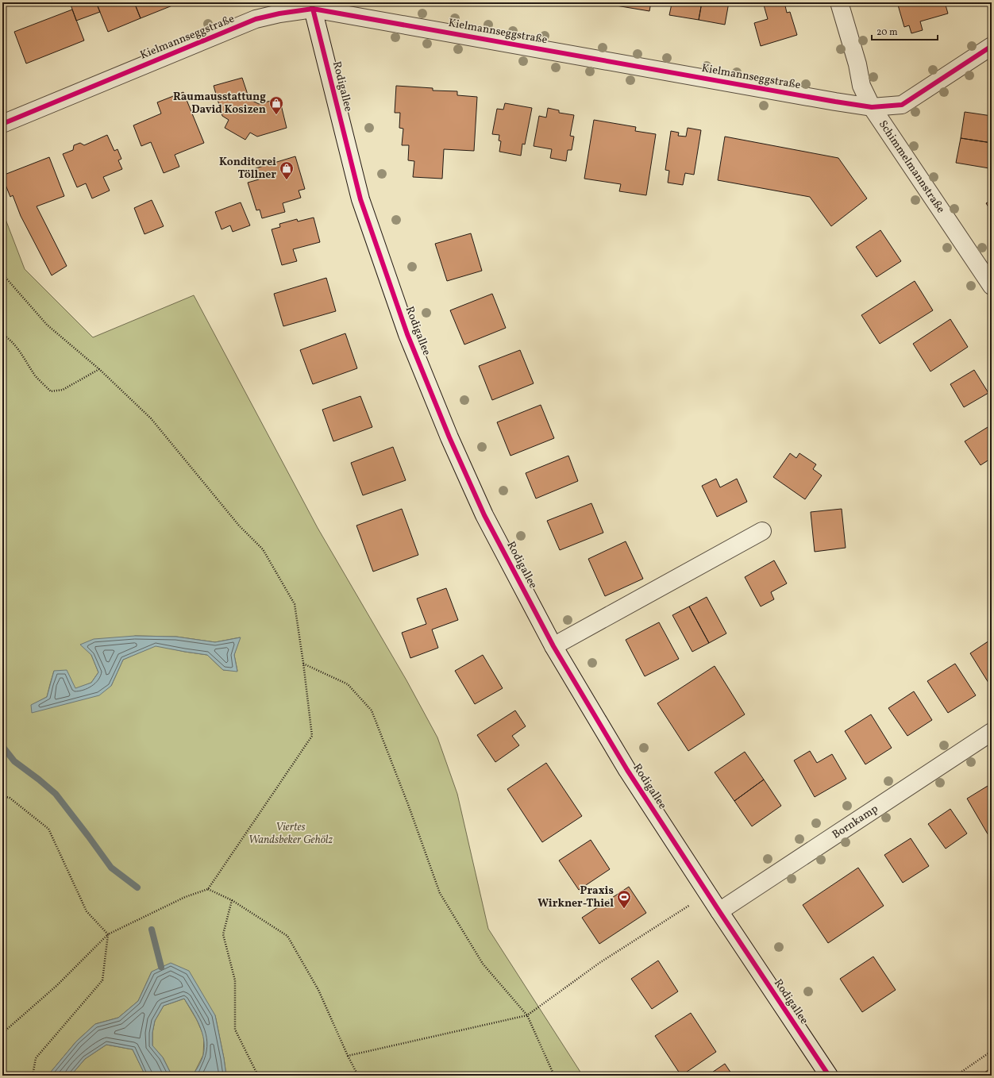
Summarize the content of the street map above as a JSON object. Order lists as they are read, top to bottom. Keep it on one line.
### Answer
{"streets":{"street":["Kielmannseggstraße","Rodigallee","Schimmelmannstraße","Bornkamp"]},"crossings":[["Kielmannseggstraße","Rodigallee"],["Kielmannseggstraße","Schimmelmannstraße"],["Rodigallee","Bornkamp"]],"parks":["Viertes Wandsbeker Gehölz"],"places":{"shop":["Raumausstattung David Kosizen","Konditorei Töllner"],"sports":["Praxis Wirkner-Thiel"]},"scale_bar":"20 m"}
